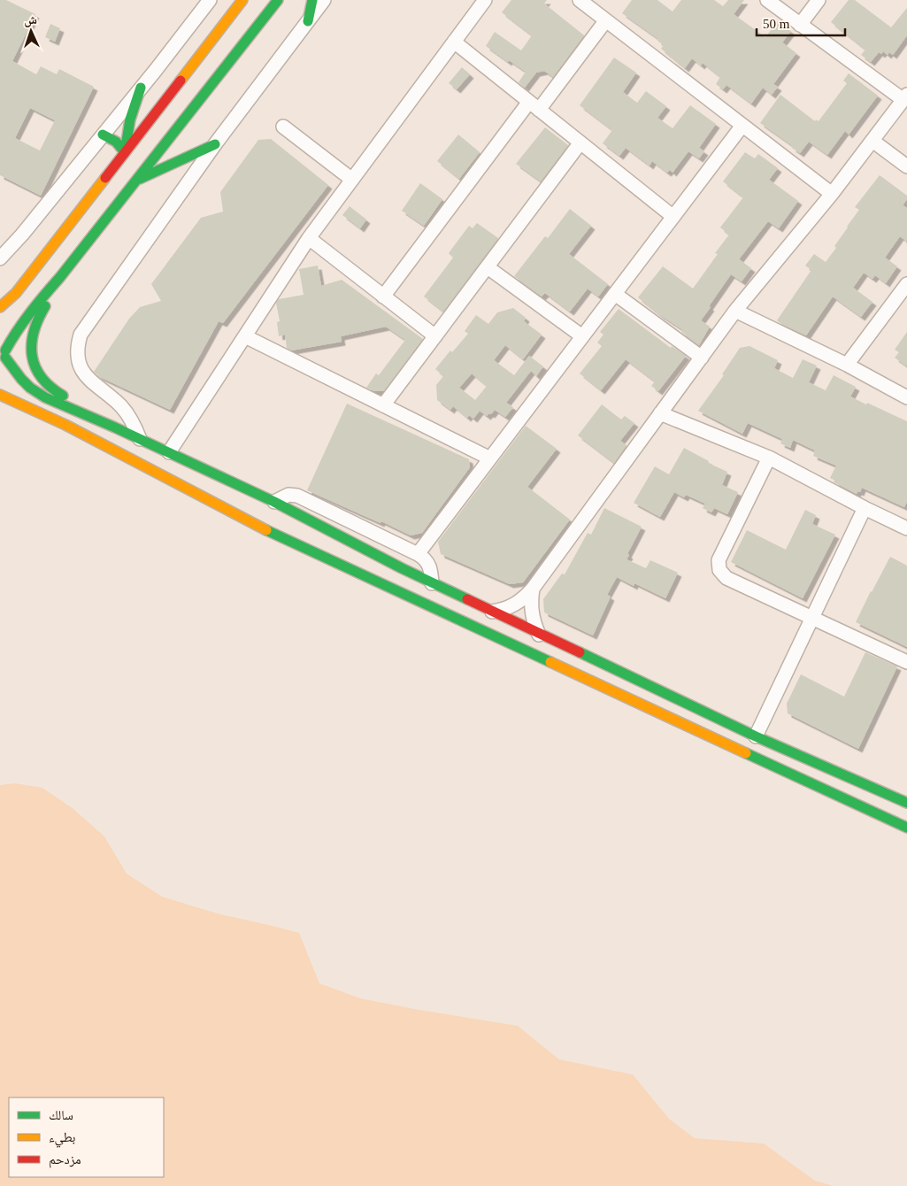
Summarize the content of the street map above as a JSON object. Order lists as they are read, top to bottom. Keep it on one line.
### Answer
{"legend":["سالك","بطيء","مزدحم"],"scale_bar":"50 m","north":"top"}
